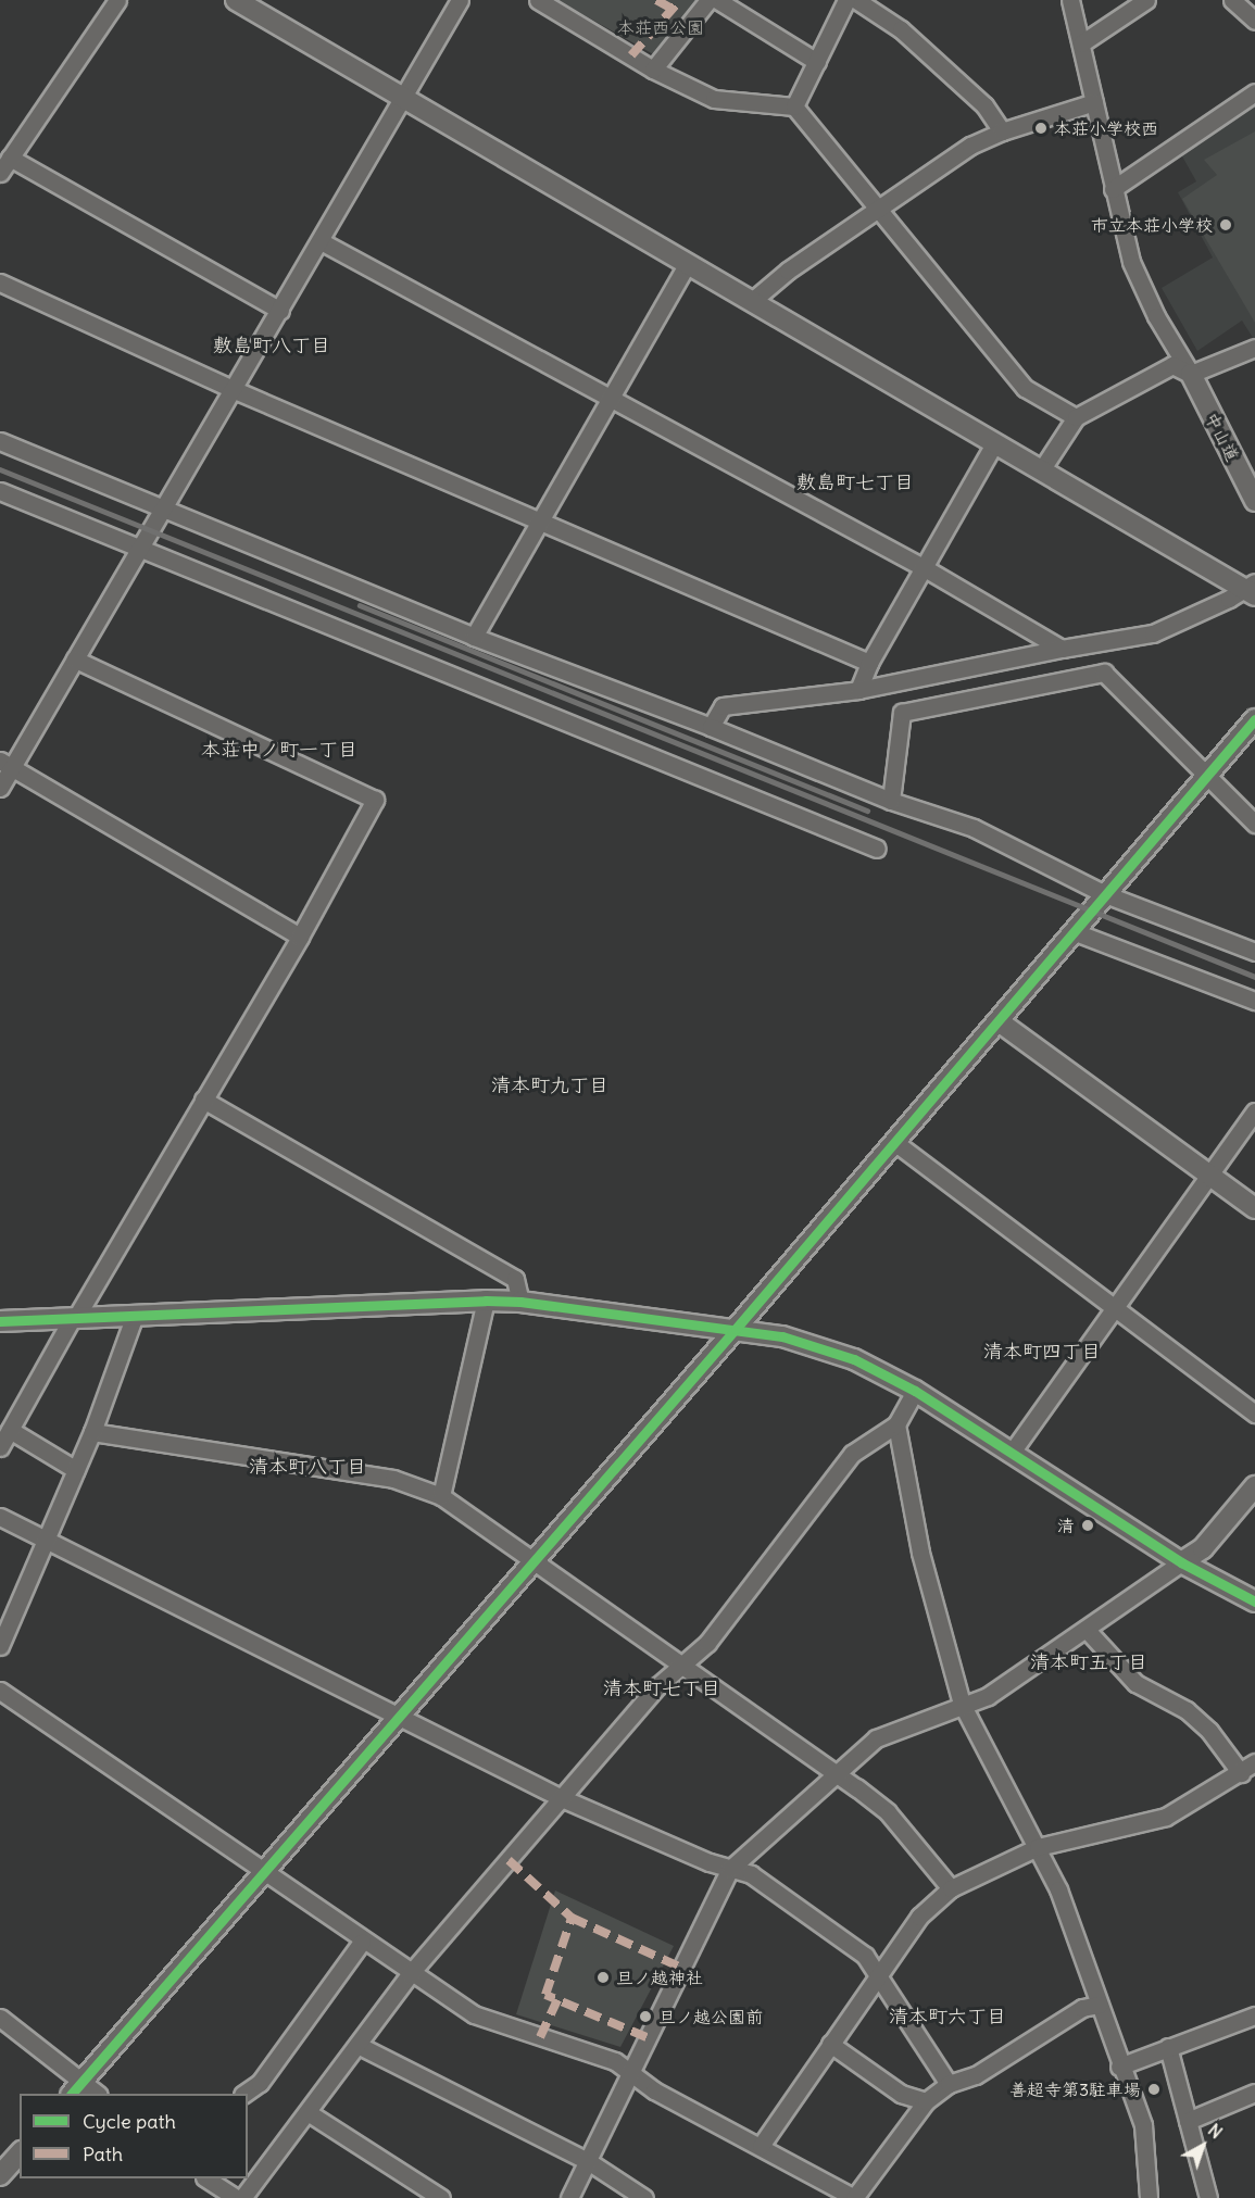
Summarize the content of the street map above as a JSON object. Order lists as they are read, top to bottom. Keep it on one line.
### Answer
{"streets":{"street":["中山道"]},"districts":["敷島町八丁目","敷島町七丁目","本荘中ノ町一丁目","清本町九丁目","清本町四丁目","清本町八丁目","清本町五丁目","清本町七丁目","清本町六丁目"],"parks":["本荘西公園"],"places":["本荘小学校西","市立本荘小学校","清","旦ノ越神社","旦ノ越公園前","善超寺第3駐車場"],"legend":["Cycle path","Path"],"north":"top right"}
